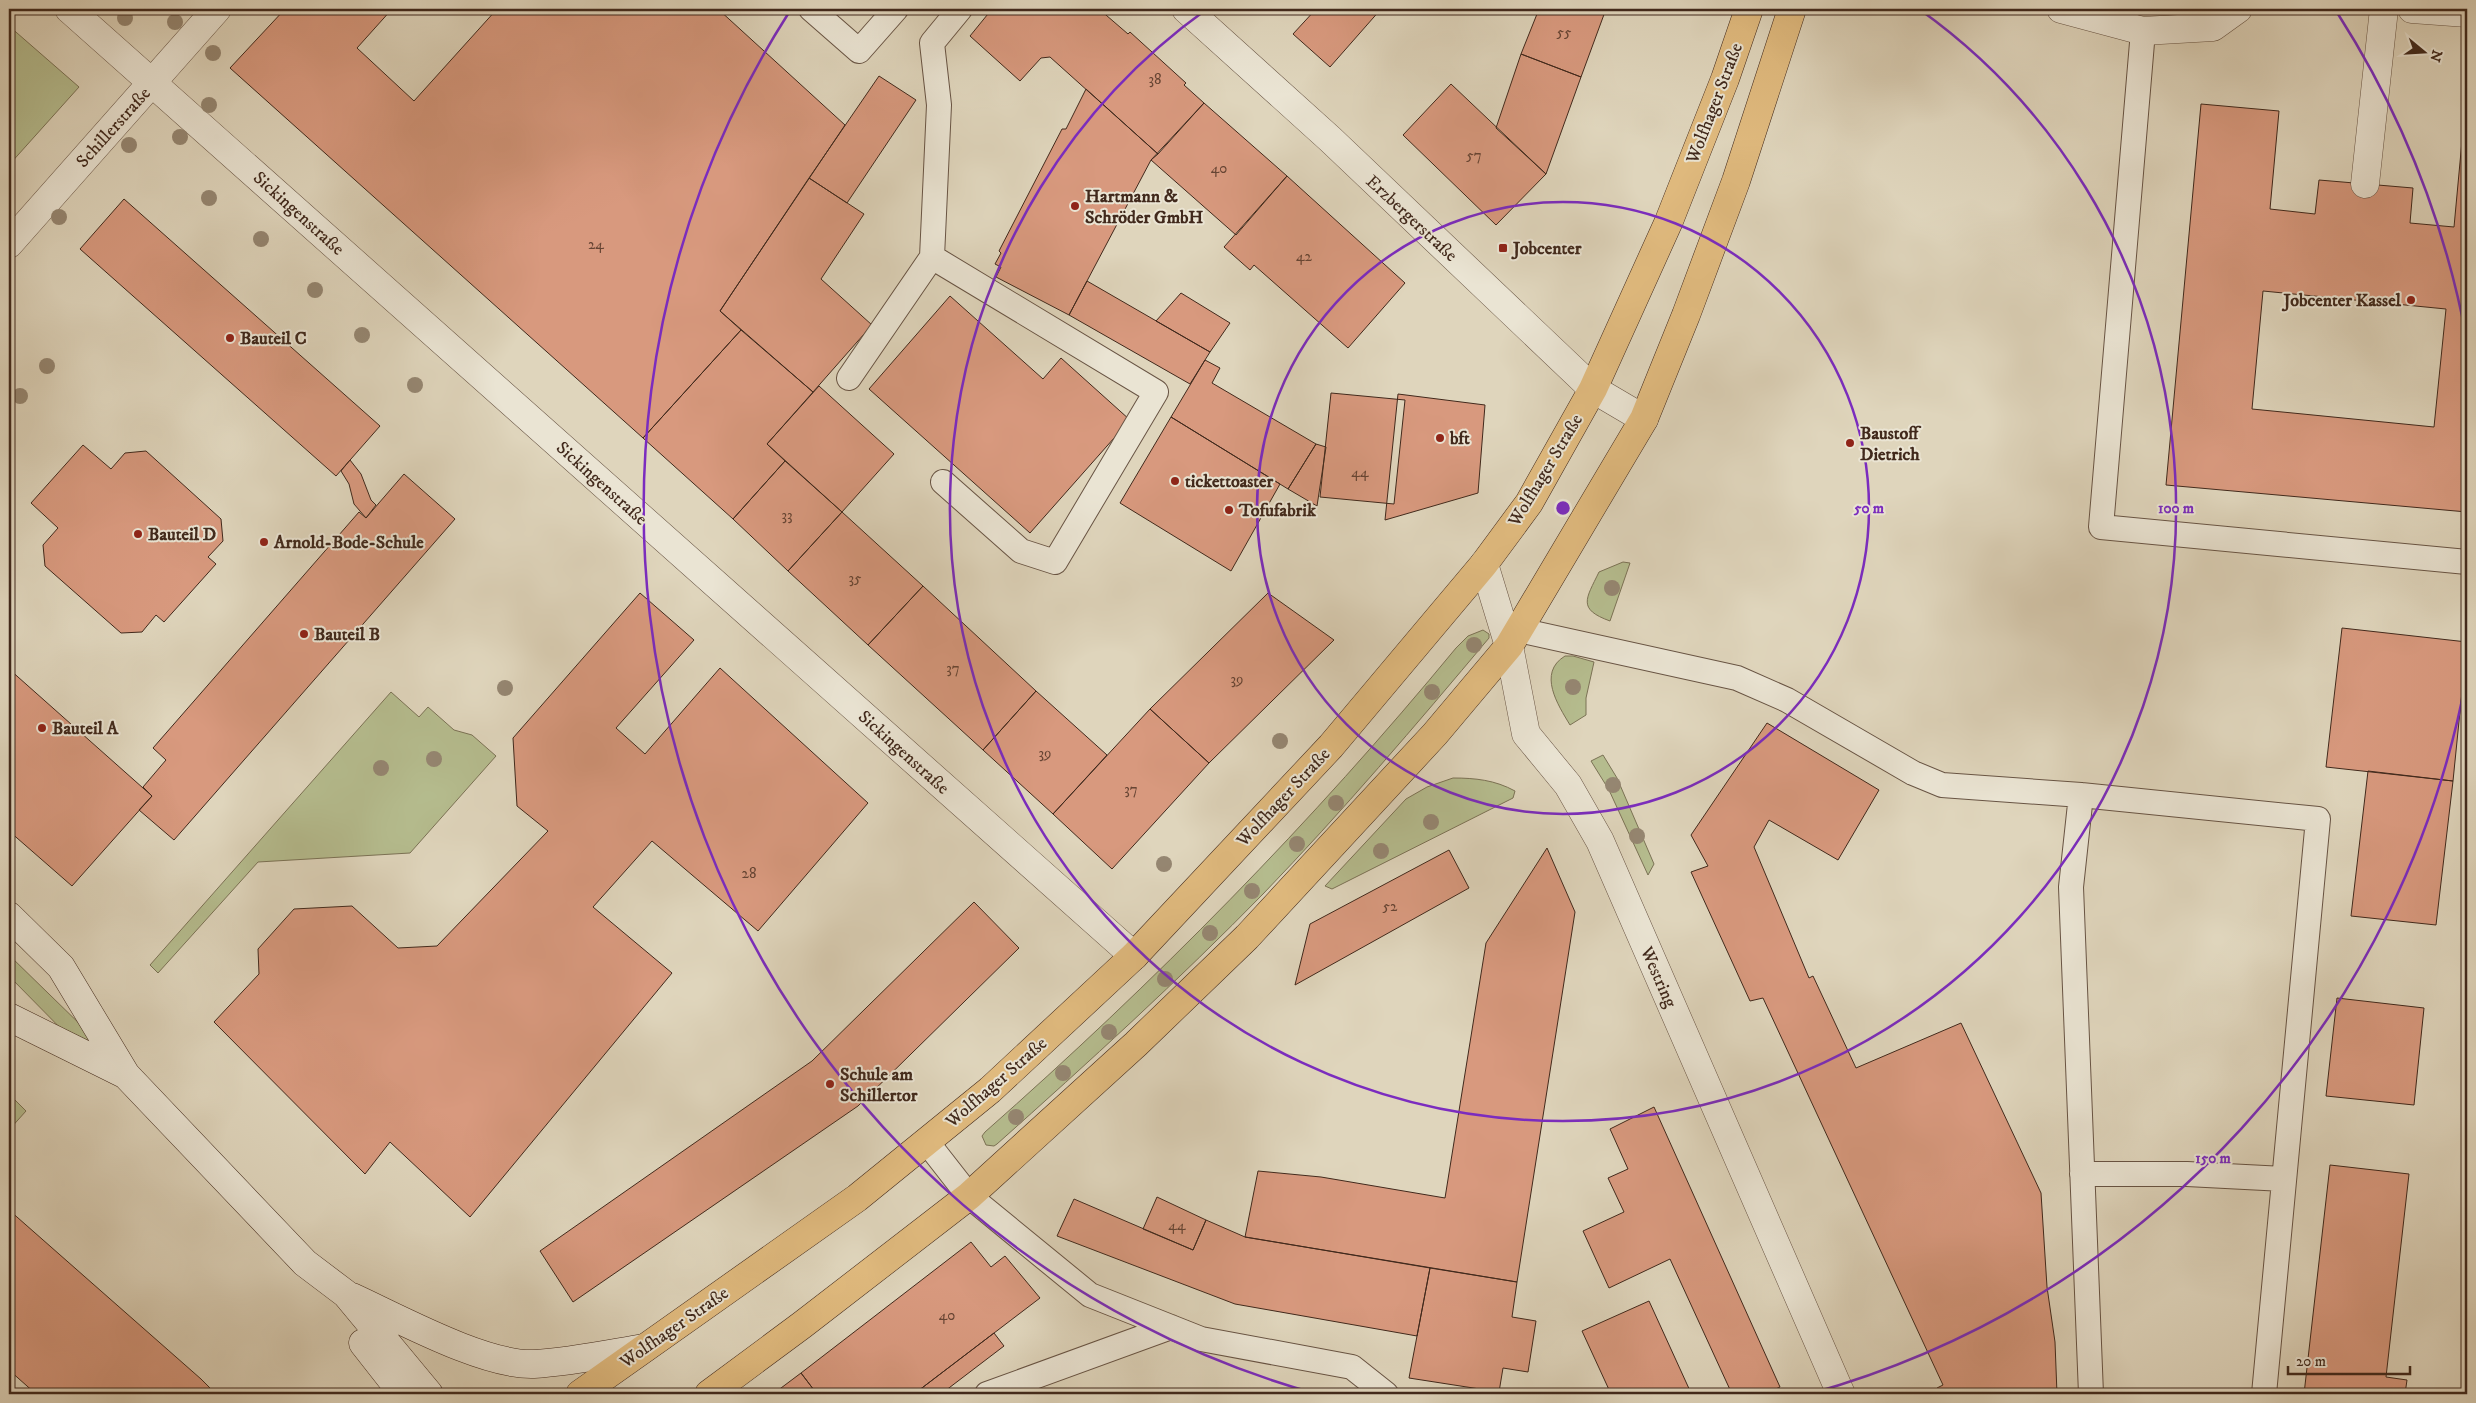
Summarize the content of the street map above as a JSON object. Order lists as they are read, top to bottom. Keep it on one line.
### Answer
{"streets":{"main road":["Wolfhager Straße"],"street":["Schillerstraße","Sickingenstraße","Erzbergerstraße","Westring"]},"crossings":[["Wolfhager Straße","Sickingenstraße"],["Wolfhager Straße","Erzbergerstraße"],["Wolfhager Straße","Westring"],["Schillerstraße","Sickingenstraße"]],"places":{"other":["Hartmann & Schröder GmbH","Jobcenter Kassel","Bauteil C","bft","Baustoff Dietrich","tickettoaster","Tofufabrik","Bauteil D","Arnold-Bode-Schule","Bauteil B","Bauteil A","Schule am Schillertor"],"transit":["Jobcenter"]},"house_numbers":["55","38","57","40","24","42","44","33","35","37","39","39","37","28","52","44","40"],"scale_bar":"20 m","north":"right","rings":["50 m","100 m","150 m"]}
